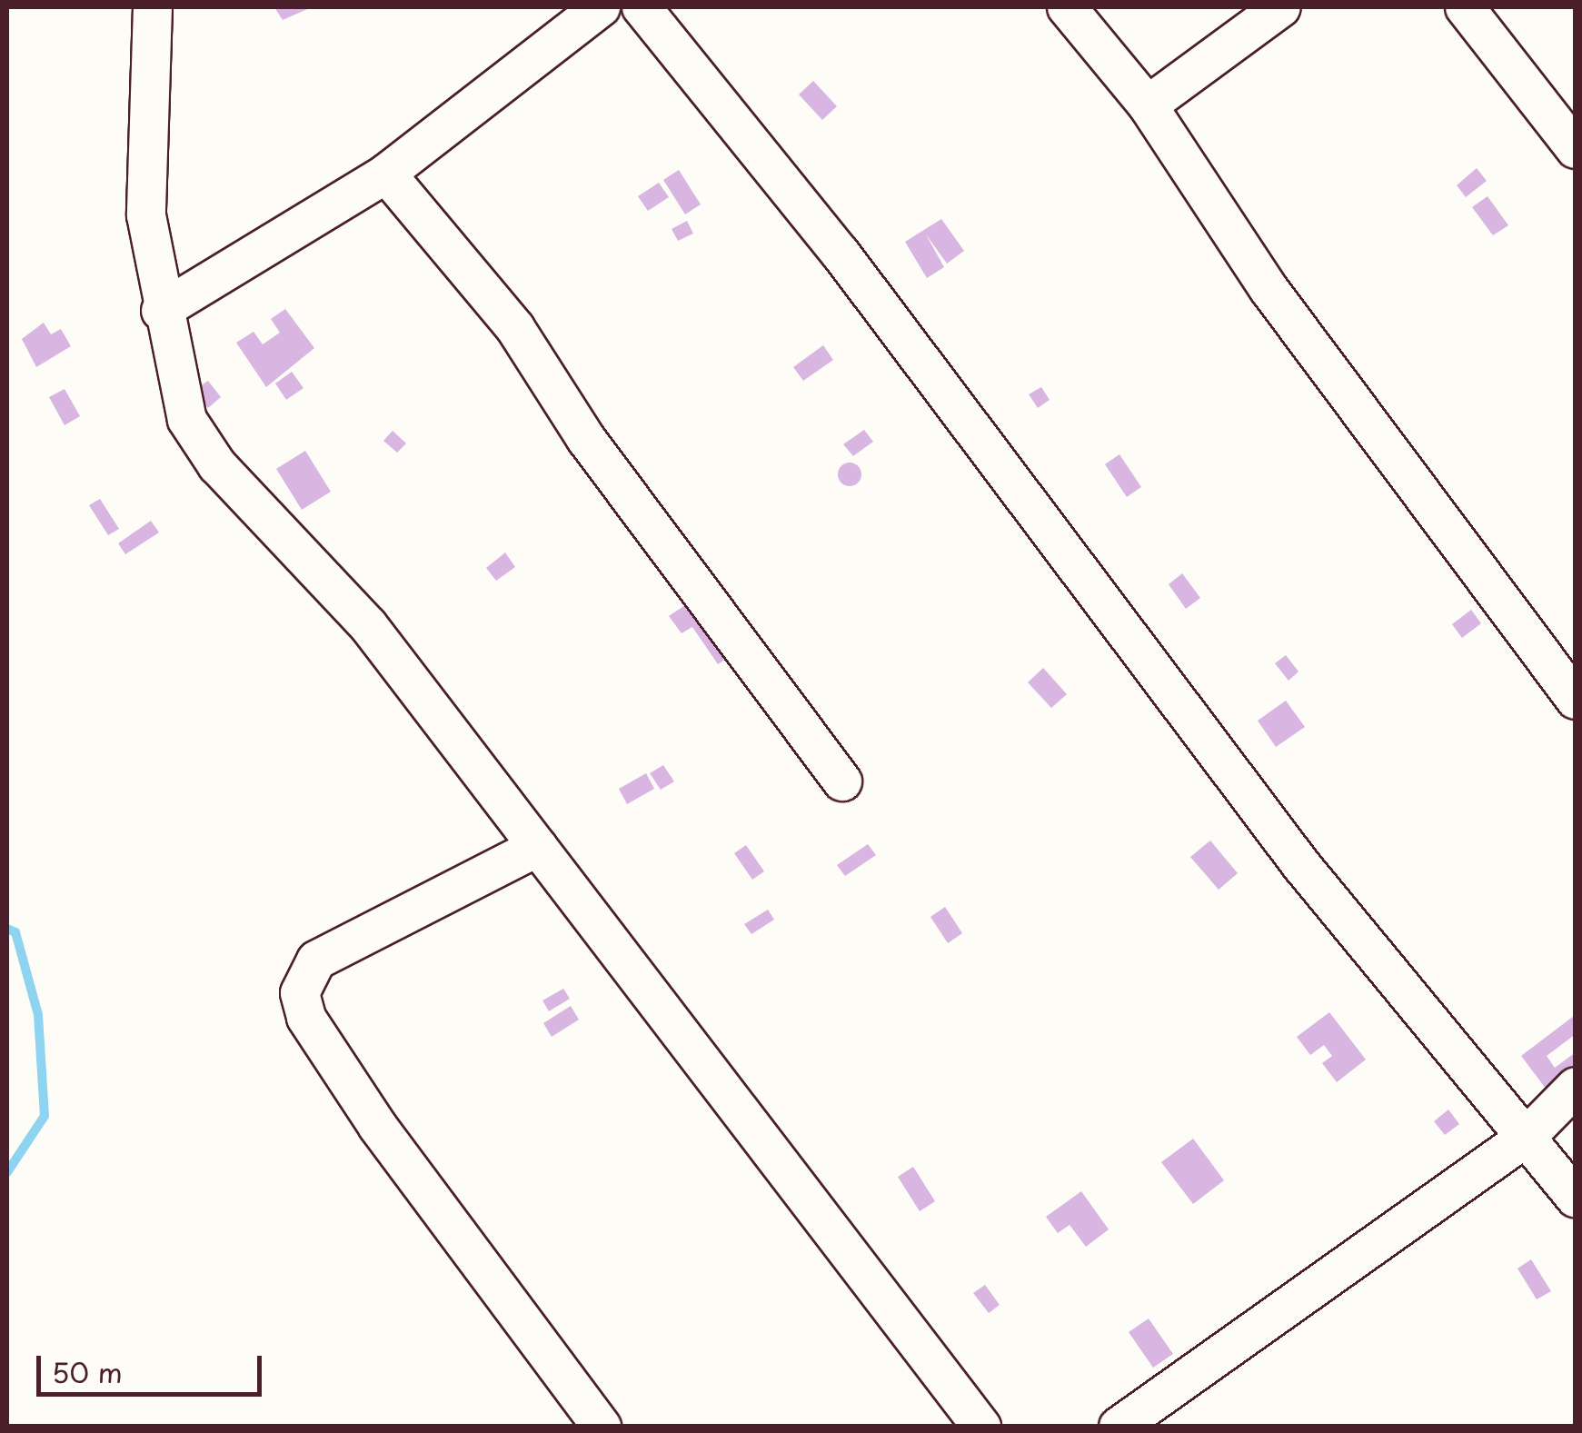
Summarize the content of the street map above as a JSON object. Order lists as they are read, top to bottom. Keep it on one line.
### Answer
{"scale_bar":"50 m"}
